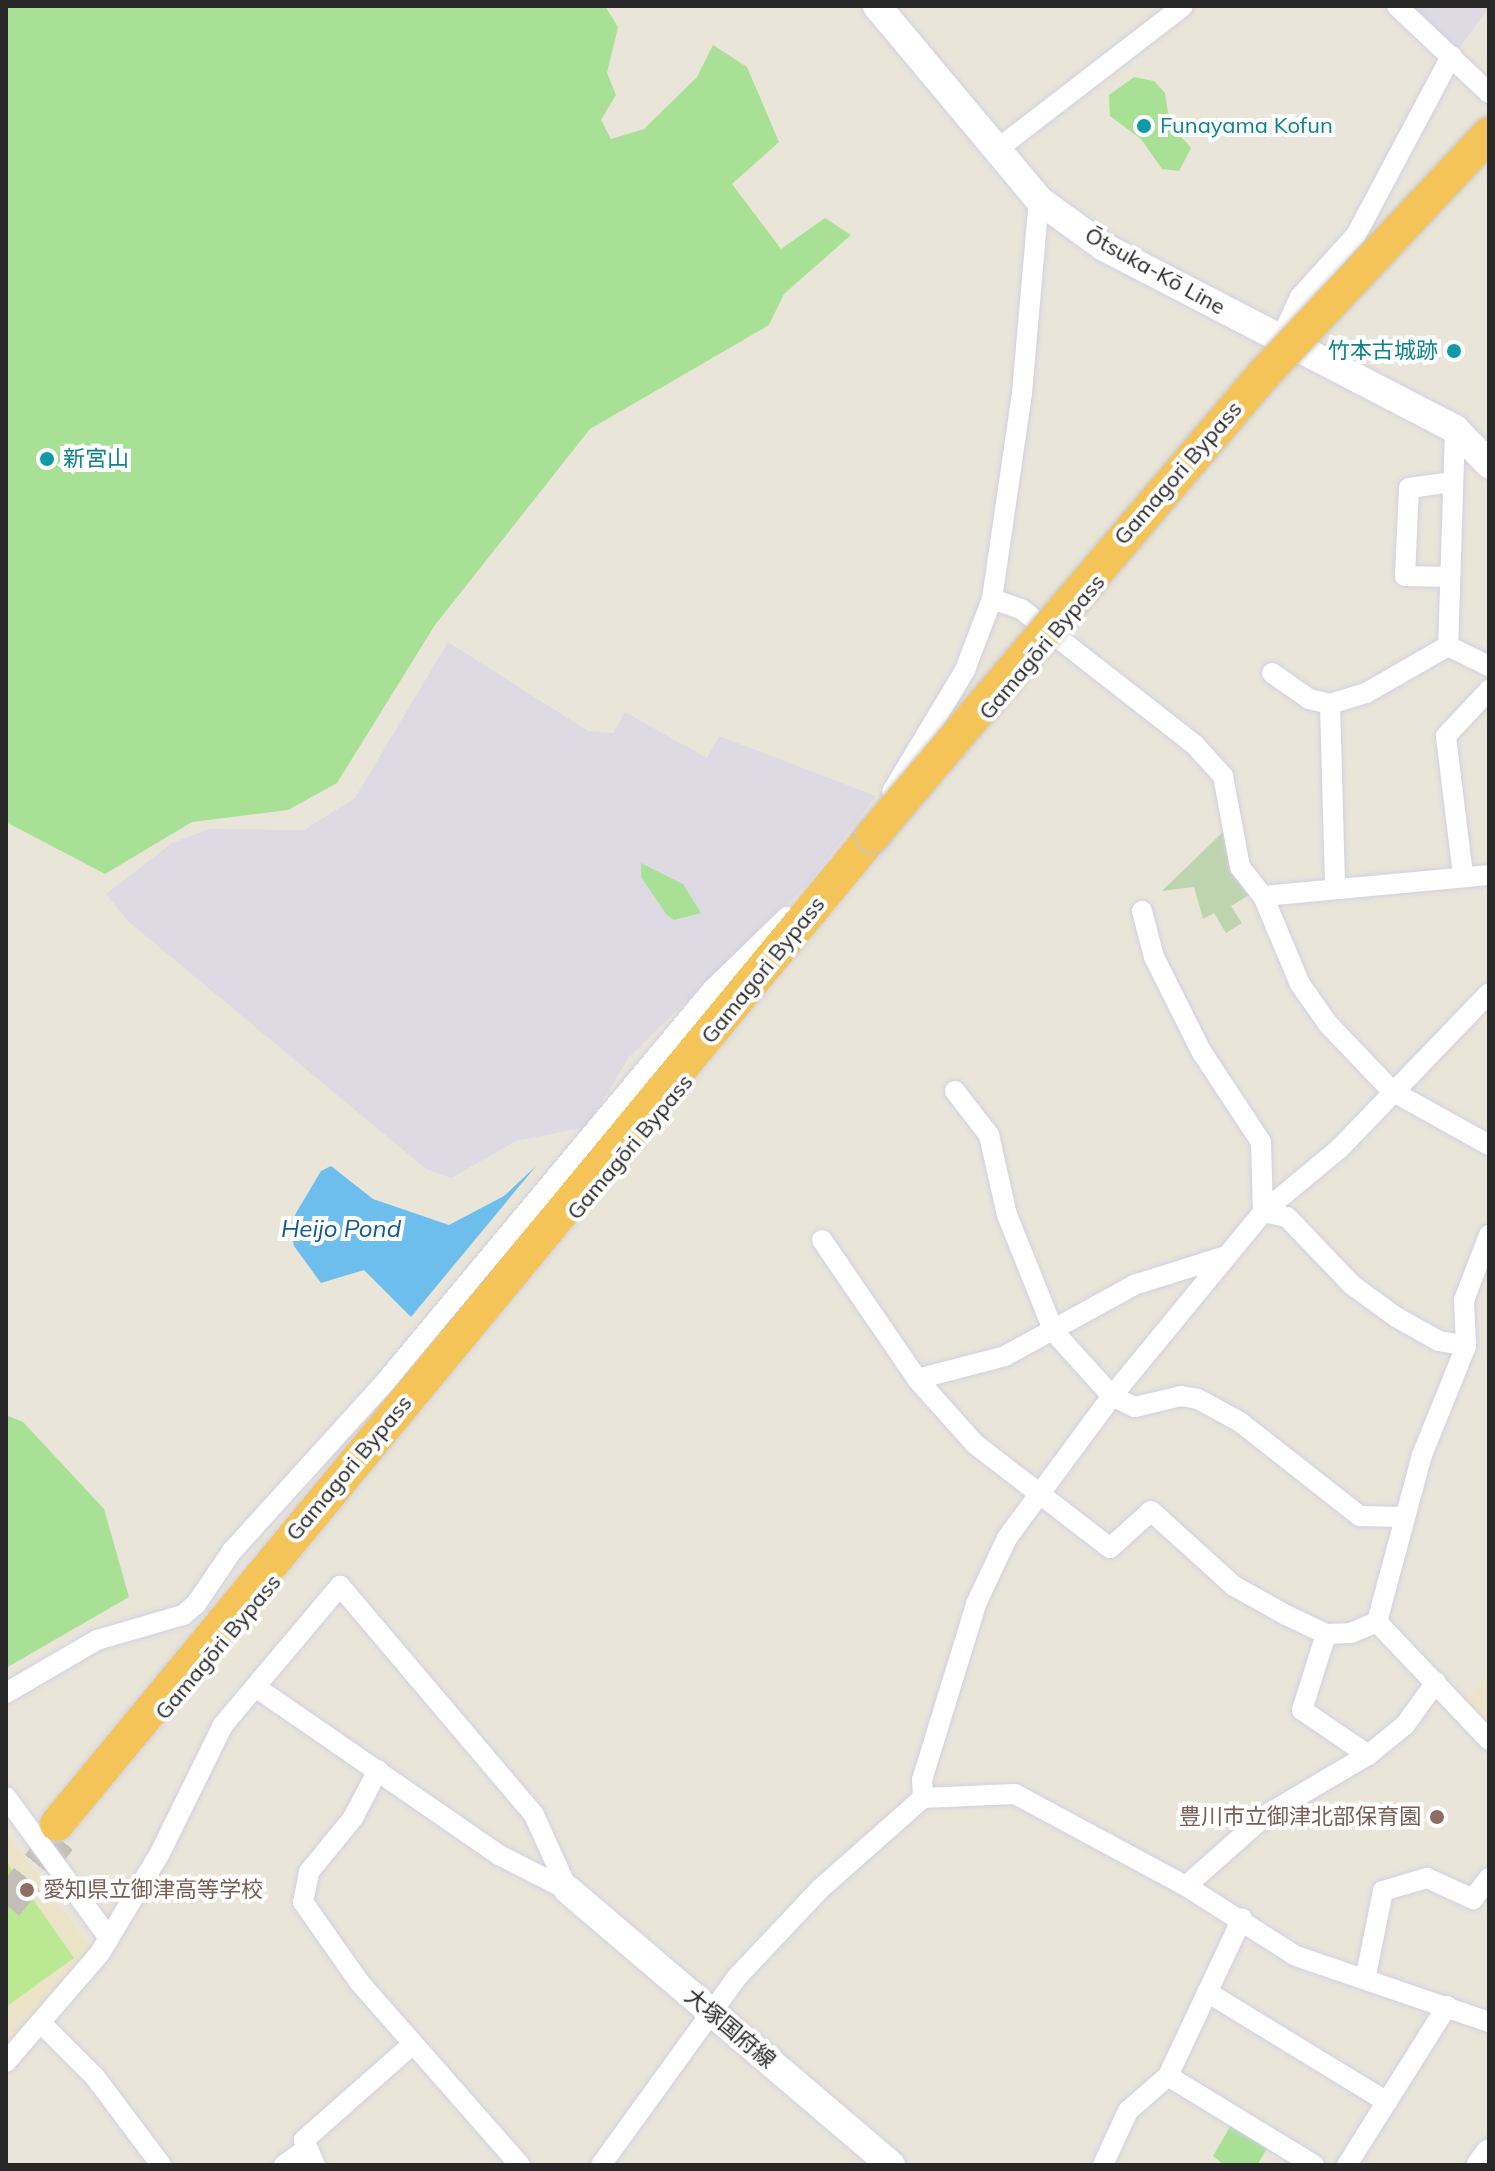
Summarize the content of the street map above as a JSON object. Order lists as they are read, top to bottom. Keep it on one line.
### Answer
{"streets":{"highway":["Gamagori Bypass","Gamagōri Bypass"],"main road":["Ōtsuka-Kō Line","大塚国府線"]},"crossings":[["Gamagori Bypass","Gamagōri Bypass"]],"water":["Heijo Pond"],"places":["Funayama Kofun","竹本古城跡","新宮山","豊川市立御津北部保育園","愛知県立御津高等学校"]}
